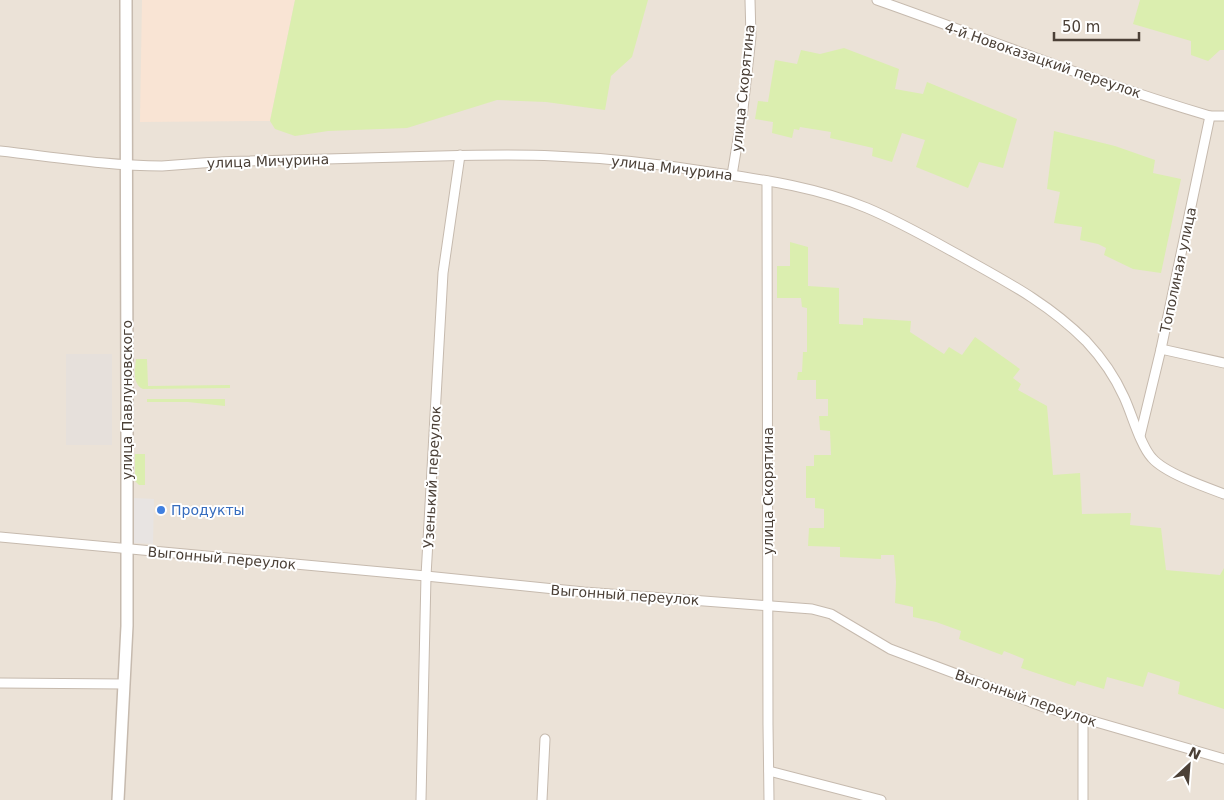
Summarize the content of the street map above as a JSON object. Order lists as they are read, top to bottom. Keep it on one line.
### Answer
{"streets":{"street":["4-й Новоказацкий переулок","улица Скорятина","улица Мичурина","Тополиная улица","улица Павлуновского","Узенький переулок","Выгонный переулок"]},"crossings":[["4-й Новоказацкий переулок","Тополиная улица"],["улица Скорятина","улица Мичурина"],["улица Скорятина","Выгонный переулок"],["улица Мичурина","Тополиная улица"],["улица Мичурина","улица Павлуновского"],["улица Мичурина","Узенький переулок"],["улица Павлуновского","Выгонный переулок"],["Узенький переулок","Выгонный переулок"]],"places":["Продукты"],"scale_bar":"50 m","north":"top right"}
